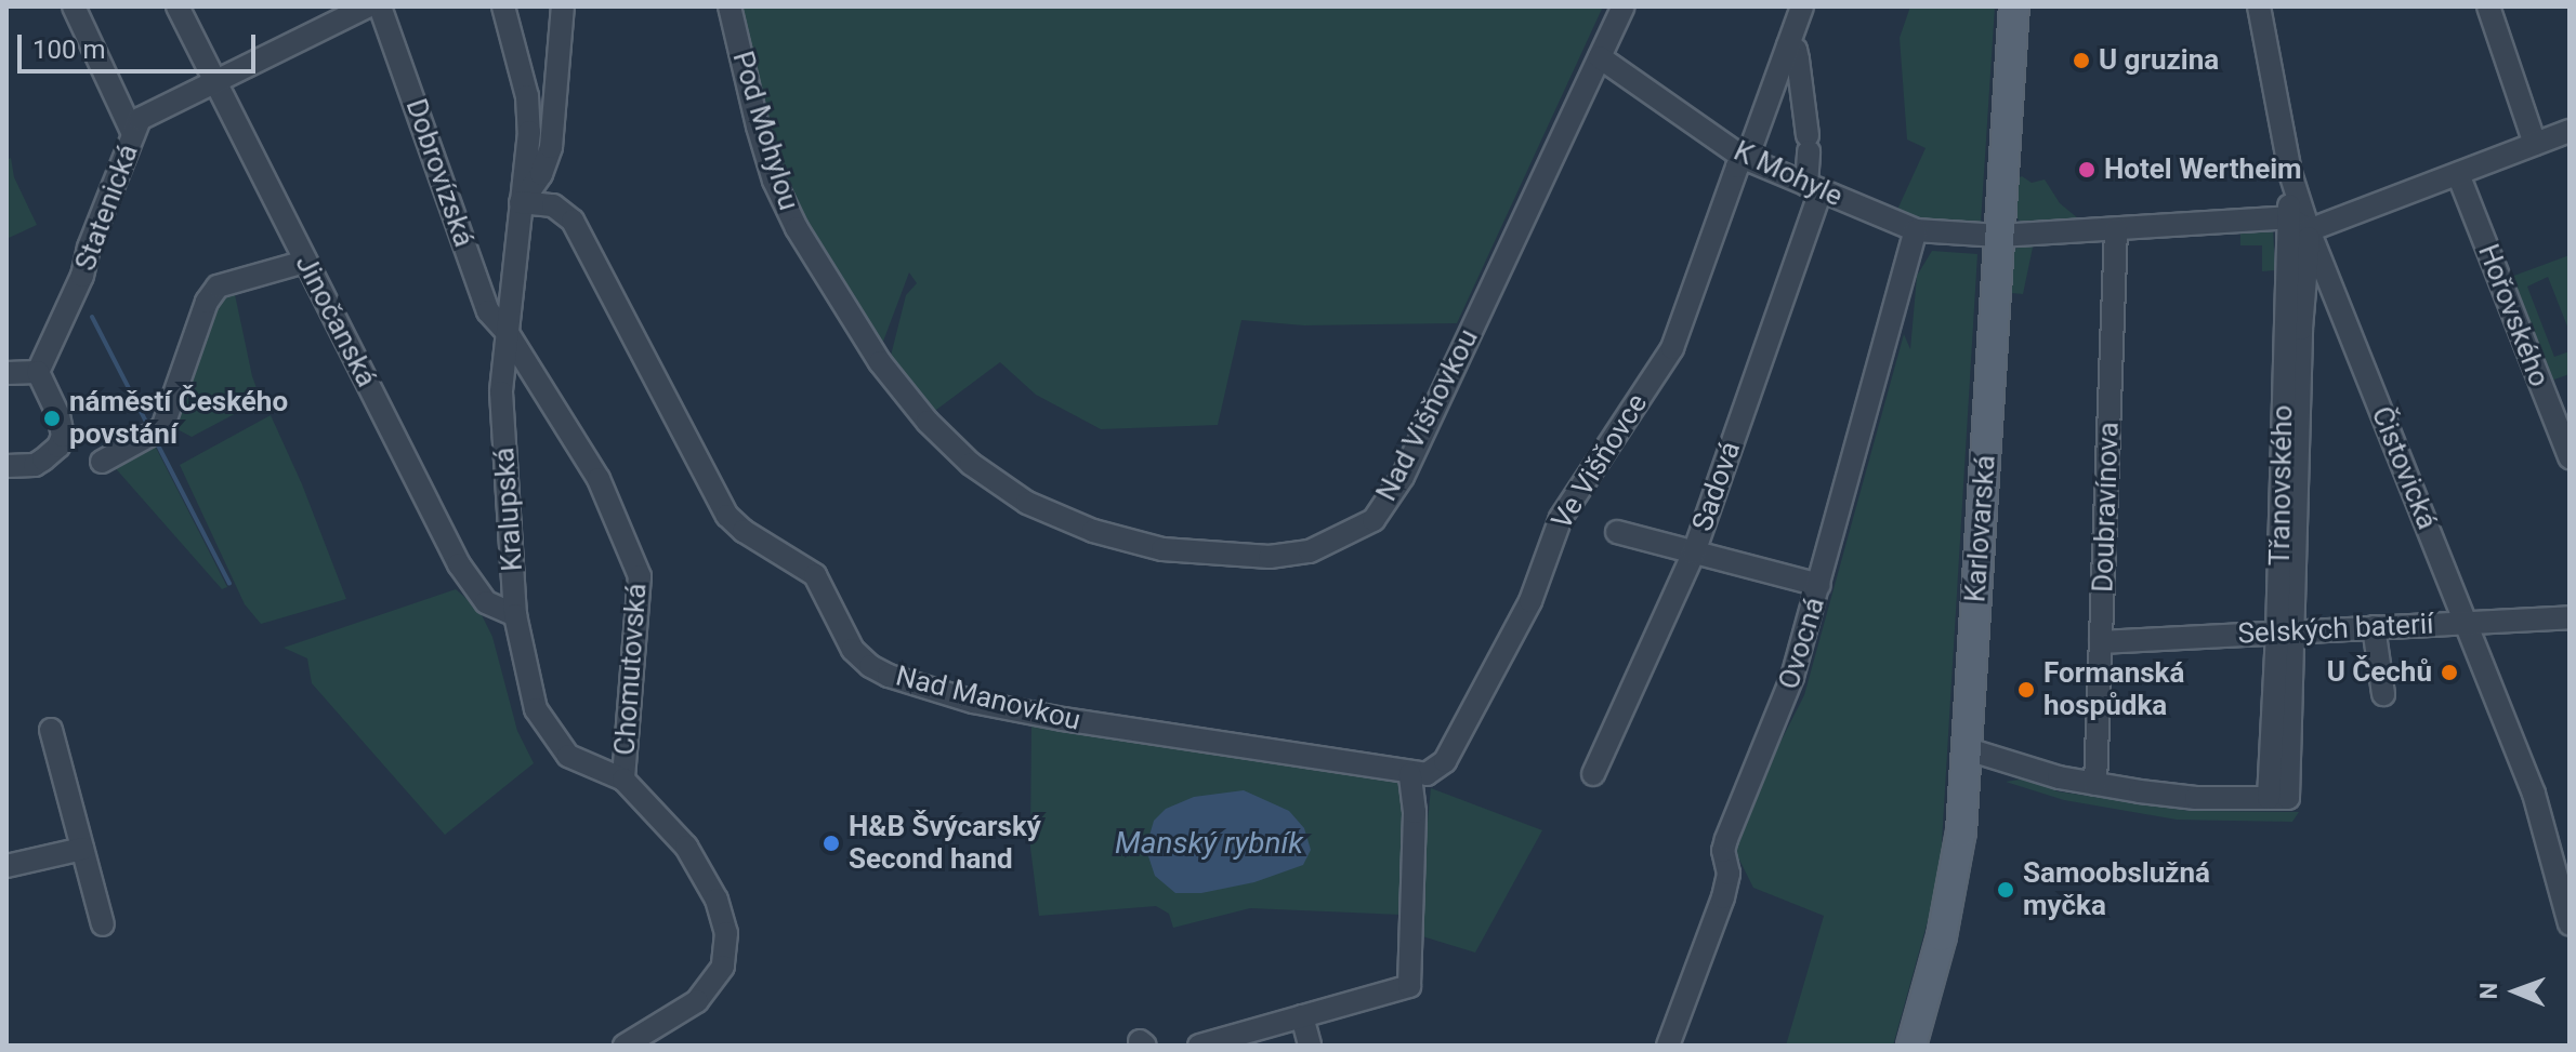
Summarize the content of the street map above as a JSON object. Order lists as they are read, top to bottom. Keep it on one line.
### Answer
{"streets":{"main road":["Karlovarská"],"street":["Pod Mohylou","Dobrovízská","K Mohyle","Statenická","Hořovského","Jinočanská","Nad Višňovkou","Ve Višňovce","Čistovická","Třanovského","Sadová","Doubravínova","Kralupská","Selských baterií","Ovocná","Chomutovská","Nad Manovkou"]},"crossings":[["Pod Mohylou","Nad Višňovkou"],["Dobrovízská","Kralupská"],["Dobrovízská","Chomutovská"],["K Mohyle","Nad Višňovkou"],["K Mohyle","Ve Višňovce"],["K Mohyle","Třanovského"],["K Mohyle","Sadová"],["K Mohyle","Doubravínova"],["K Mohyle","Karlovarská"],["K Mohyle","Ovocná"],["Statenická","Jinočanská"],["Jinočanská","Kralupská"],["Ve Višňovce","Sadová"],["Ve Višňovce","Nad Manovkou"],["Čistovická","Třanovského"],["Čistovická","Selských baterií"],["Třanovského","Doubravínova"],["Třanovského","Selských baterií"],["Doubravínova","Selských baterií"],["Kralupská","Chomutovská"],["Kralupská","Nad Manovkou"]],"water":["Manský rybník"],"places":["U gruzina","Hotel Wertheim","náměstí Českého povstání","U Čechů","Formanská hospůdka","H&B Švýcarský Second hand","Samoobslužná myčka"],"scale_bar":"100 m","north":"left"}
